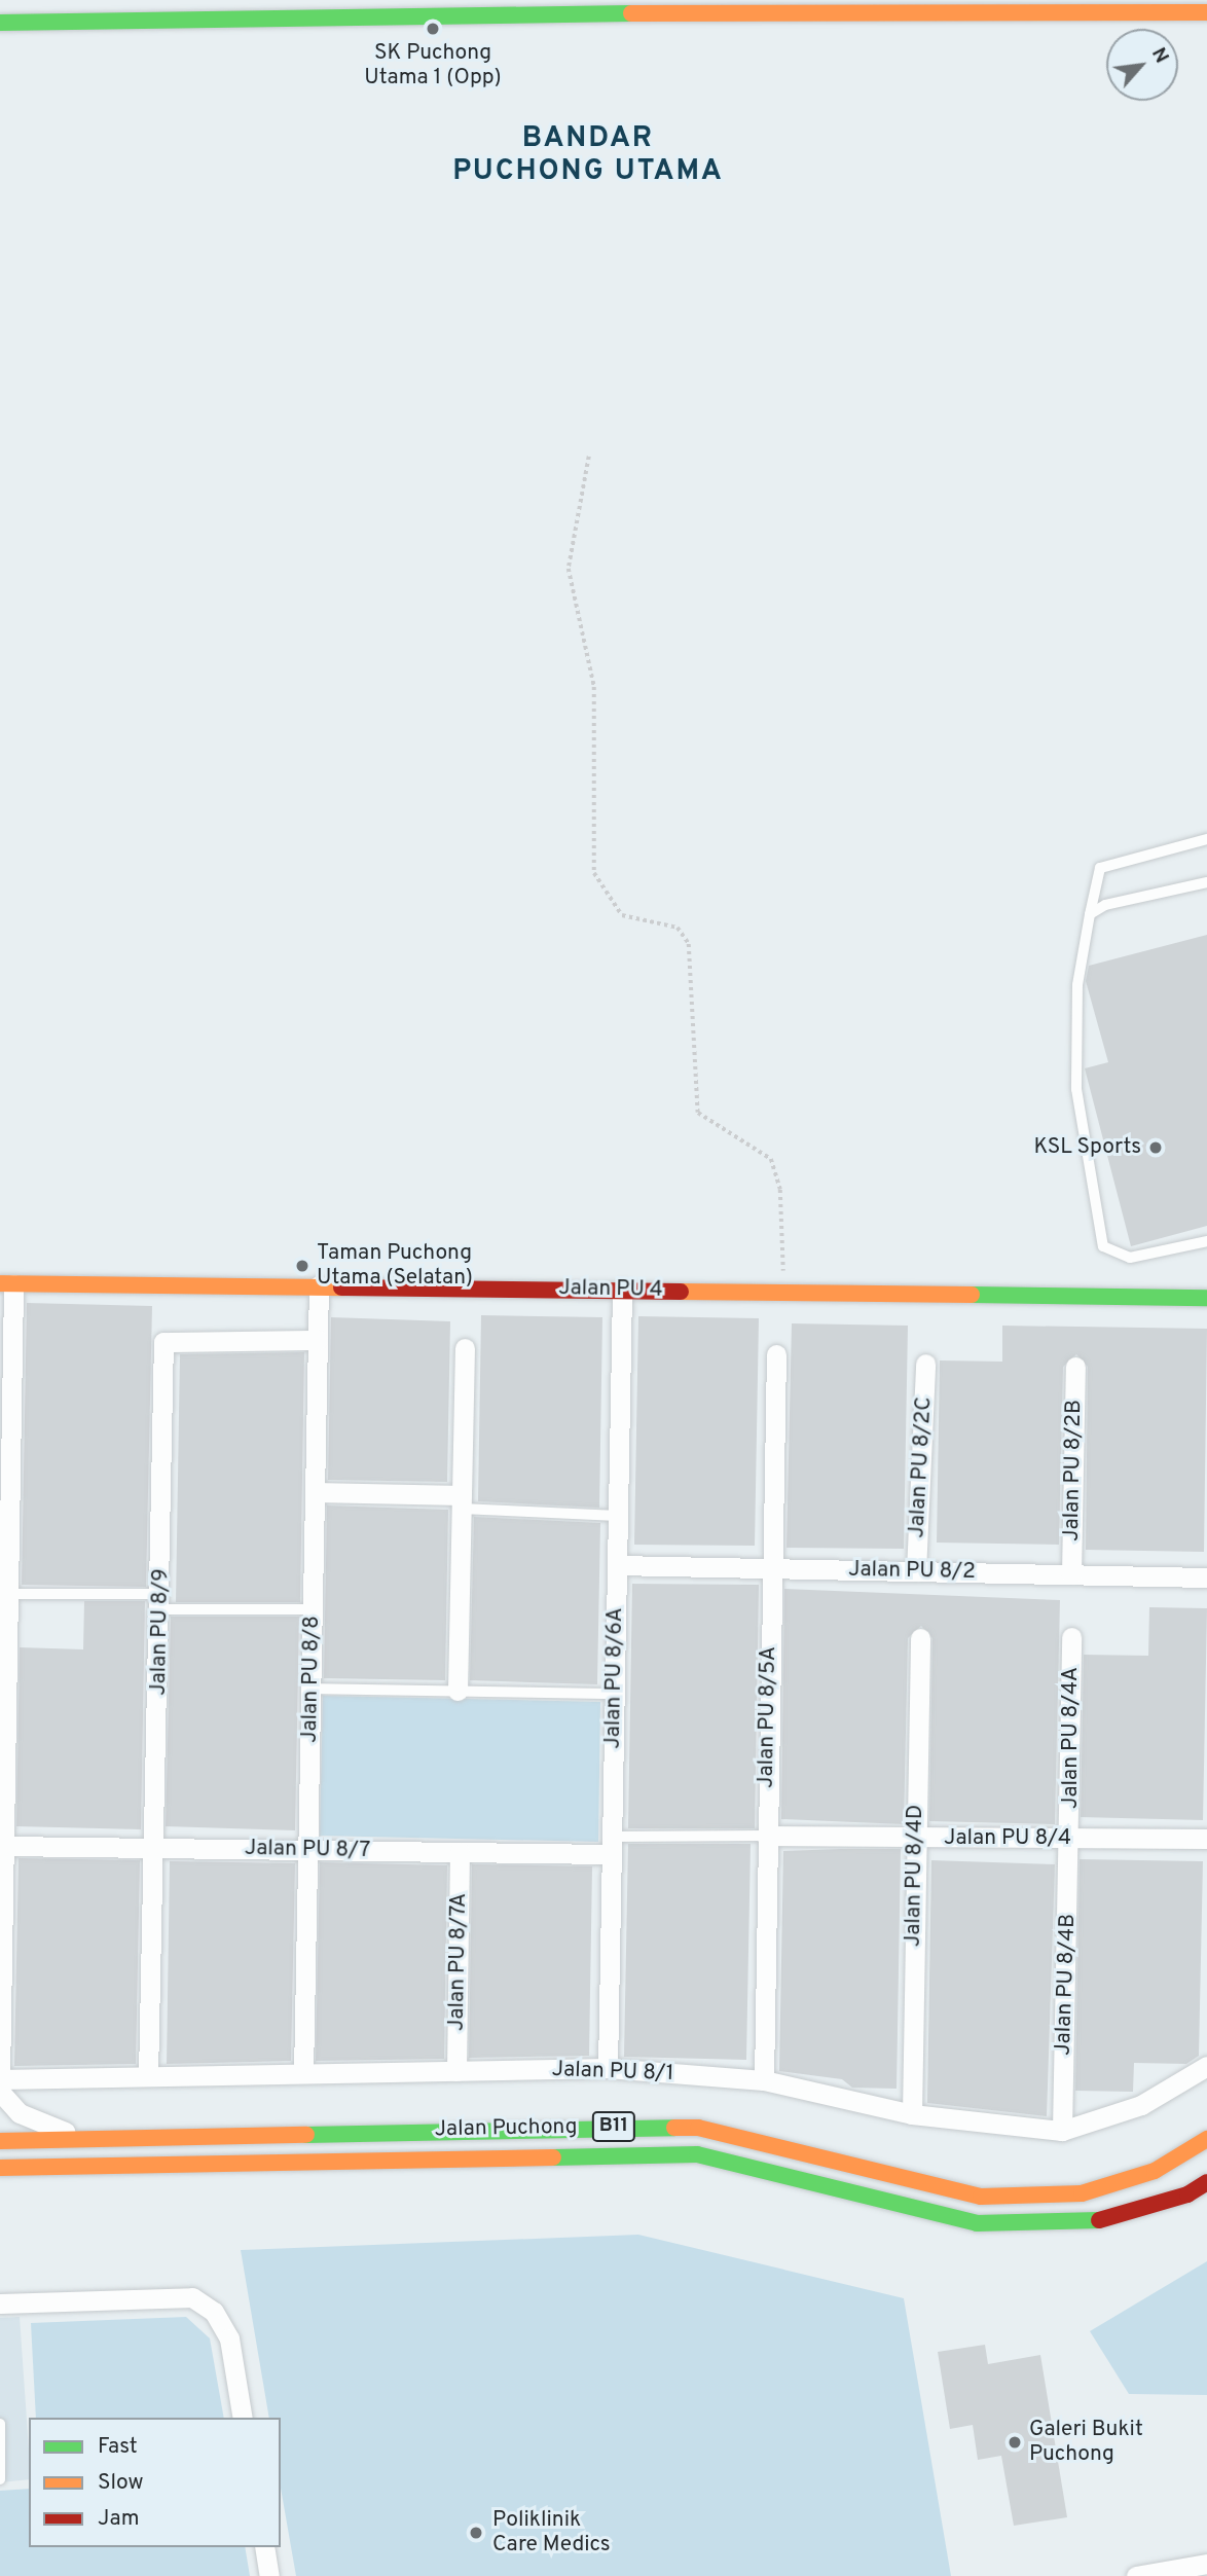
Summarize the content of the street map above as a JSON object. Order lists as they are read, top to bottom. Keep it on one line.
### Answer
{"streets":{"main road":["Jalan PU 4","B11","Jalan Puchong"],"street":["Jalan PU 8/2C","Jalan PU 8/2B","Jalan PU 8/2","Jalan PU 8/9","Jalan PU 8/6A","Jalan PU 8/8","Jalan PU 8/5A","Jalan PU 8/4A","Jalan PU 8/4","Jalan PU 8/7","Jalan PU 8/4D","Jalan PU 8/7A","Jalan PU 8/4B","Jalan PU 8/1"]},"crossings":[["Jalan PU 4","Jalan PU 8/6A"],["Jalan PU 4","Jalan PU 8/8"],["Jalan PU 8/2C","Jalan PU 8/2"],["Jalan PU 8/2B","Jalan PU 8/2"],["Jalan PU 8/2","Jalan PU 8/6A"],["Jalan PU 8/2","Jalan PU 8/5A"],["Jalan PU 8/9","Jalan PU 8/8"],["Jalan PU 8/9","Jalan PU 8/7"],["Jalan PU 8/9","Jalan PU 8/1"],["Jalan PU 8/6A","Jalan PU 8/7"],["Jalan PU 8/6A","Jalan PU 8/1"],["Jalan PU 8/8","Jalan PU 8/7"],["Jalan PU 8/8","Jalan PU 8/1"],["Jalan PU 8/5A","Jalan PU 8/4"],["Jalan PU 8/5A","Jalan PU 8/1"],["Jalan PU 8/4A","Jalan PU 8/4"],["Jalan PU 8/4A","Jalan PU 8/4B"],["Jalan PU 8/4","Jalan PU 8/4D"],["Jalan PU 8/4","Jalan PU 8/4B"],["Jalan PU 8/7","Jalan PU 8/7A"],["Jalan PU 8/4D","Jalan PU 8/1"],["Jalan PU 8/7A","Jalan PU 8/1"],["Jalan PU 8/4B","Jalan PU 8/1"]],"districts":["BANDAR PUCHONG UTAMA"],"places":["SK Puchong Utama 1 (Opp)","KSL Sports","Taman Puchong Utama (Selatan)","Galeri Bukit Puchong","Poliklinik Care Medics"],"legend":["Fast","Slow","Jam"],"north":"top right"}
